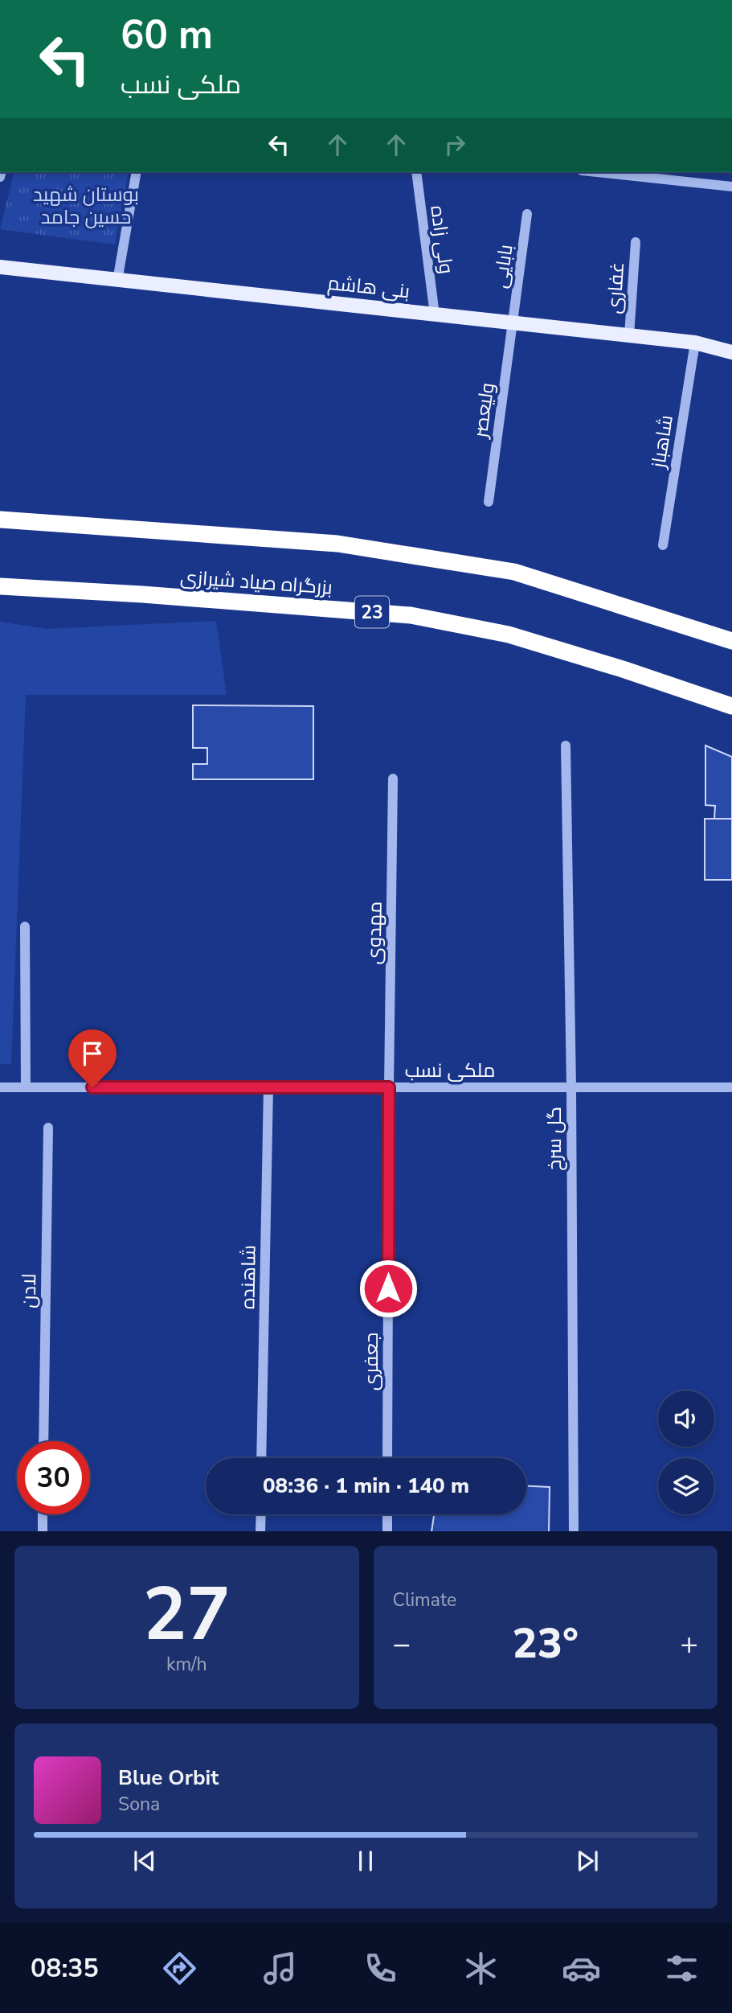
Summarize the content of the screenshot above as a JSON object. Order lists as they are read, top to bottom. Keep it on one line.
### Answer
{"streets":{"highway":["بزرگراه صیاد شیرازی","23"],"main road":["بنی هاشم"],"street":["ولی زاده","بابایی","غفاری","ولیعصر","شاهباز","مهدوی","ملکی نسب","گل سرخ","شاهنده","لادن","جعفری"]},"crossings":[["ولی زاده","بنی هاشم"],["بابایی","بنی هاشم"],["بابایی","ولیعصر"],["بنی هاشم","غفاری"],["بنی هاشم","ولیعصر"],["بنی هاشم","شاهباز"],["مهدوی","ملکی نسب"],["مهدوی","جعفری"],["ملکی نسب","گل سرخ"],["ملکی نسب","شاهنده"],["ملکی نسب","جعفری"]],"parks":["بوستان شهید حسین جامد"],"page":{"turn":["60 m","ملکی نسب"],"limit":"30","trip":"08:36 · 1 min · 140 m","tile":[["27","km/h"],"Climate"],"heat":["−","23°","+"],"song":["Blue Orbit","Sona"],"tabs":"08:35"}}
